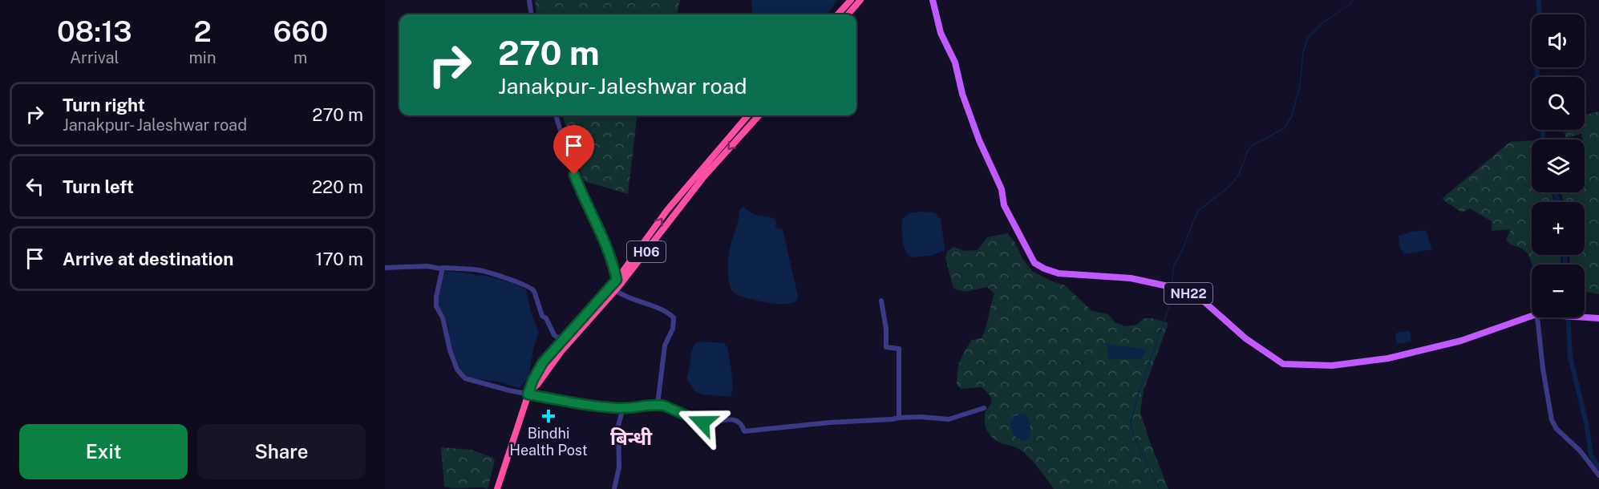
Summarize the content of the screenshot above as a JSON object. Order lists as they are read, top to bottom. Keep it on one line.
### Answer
{"streets":{"highway":["H06"],"main road":["NH22"]},"districts":["बिन्धी"],"places":{"health":["Bindhi Health Post"]},"page":{"eta":["08:13","Arrival","2","min","660","m"],"map_buttons":["+","−"],"turn":["270 m","Janakpur- Jaleshwar road"],"list":[{"name":"Turn right","note":"Janakpur- Jaleshwar road","value":"270 m"},{"name":"Turn left","value":"220 m"},{"name":"Arrive at destination","value":"170 m"}],"buttons":["Exit","Share"]}}
